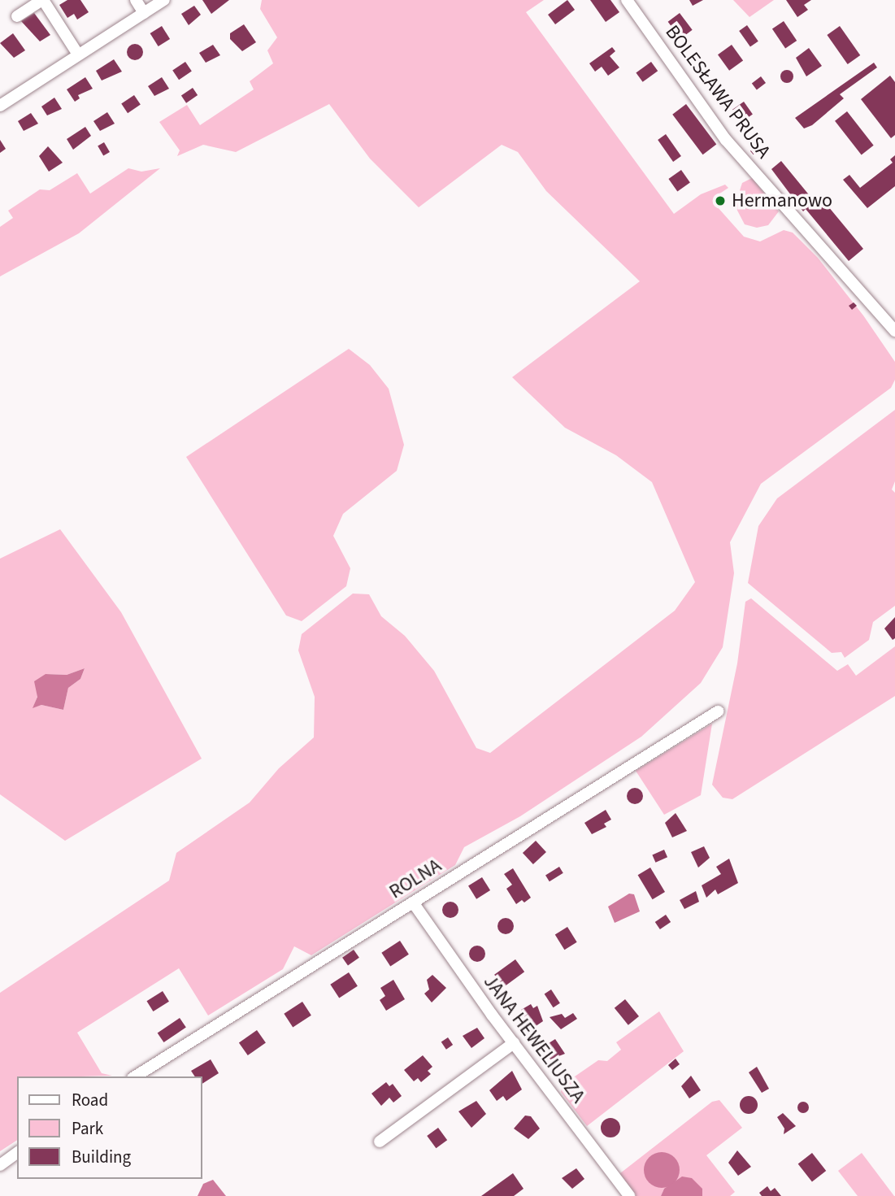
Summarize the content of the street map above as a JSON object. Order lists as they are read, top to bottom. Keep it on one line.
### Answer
{"streets":{"street":["BOLESŁAWA PRUSA","ROLNA","JANA HEWELIUSZA"]},"crossings":[["ROLNA","JANA HEWELIUSZA"]],"places":["Hermanowo"],"legend":["Road","Park","Building"]}
